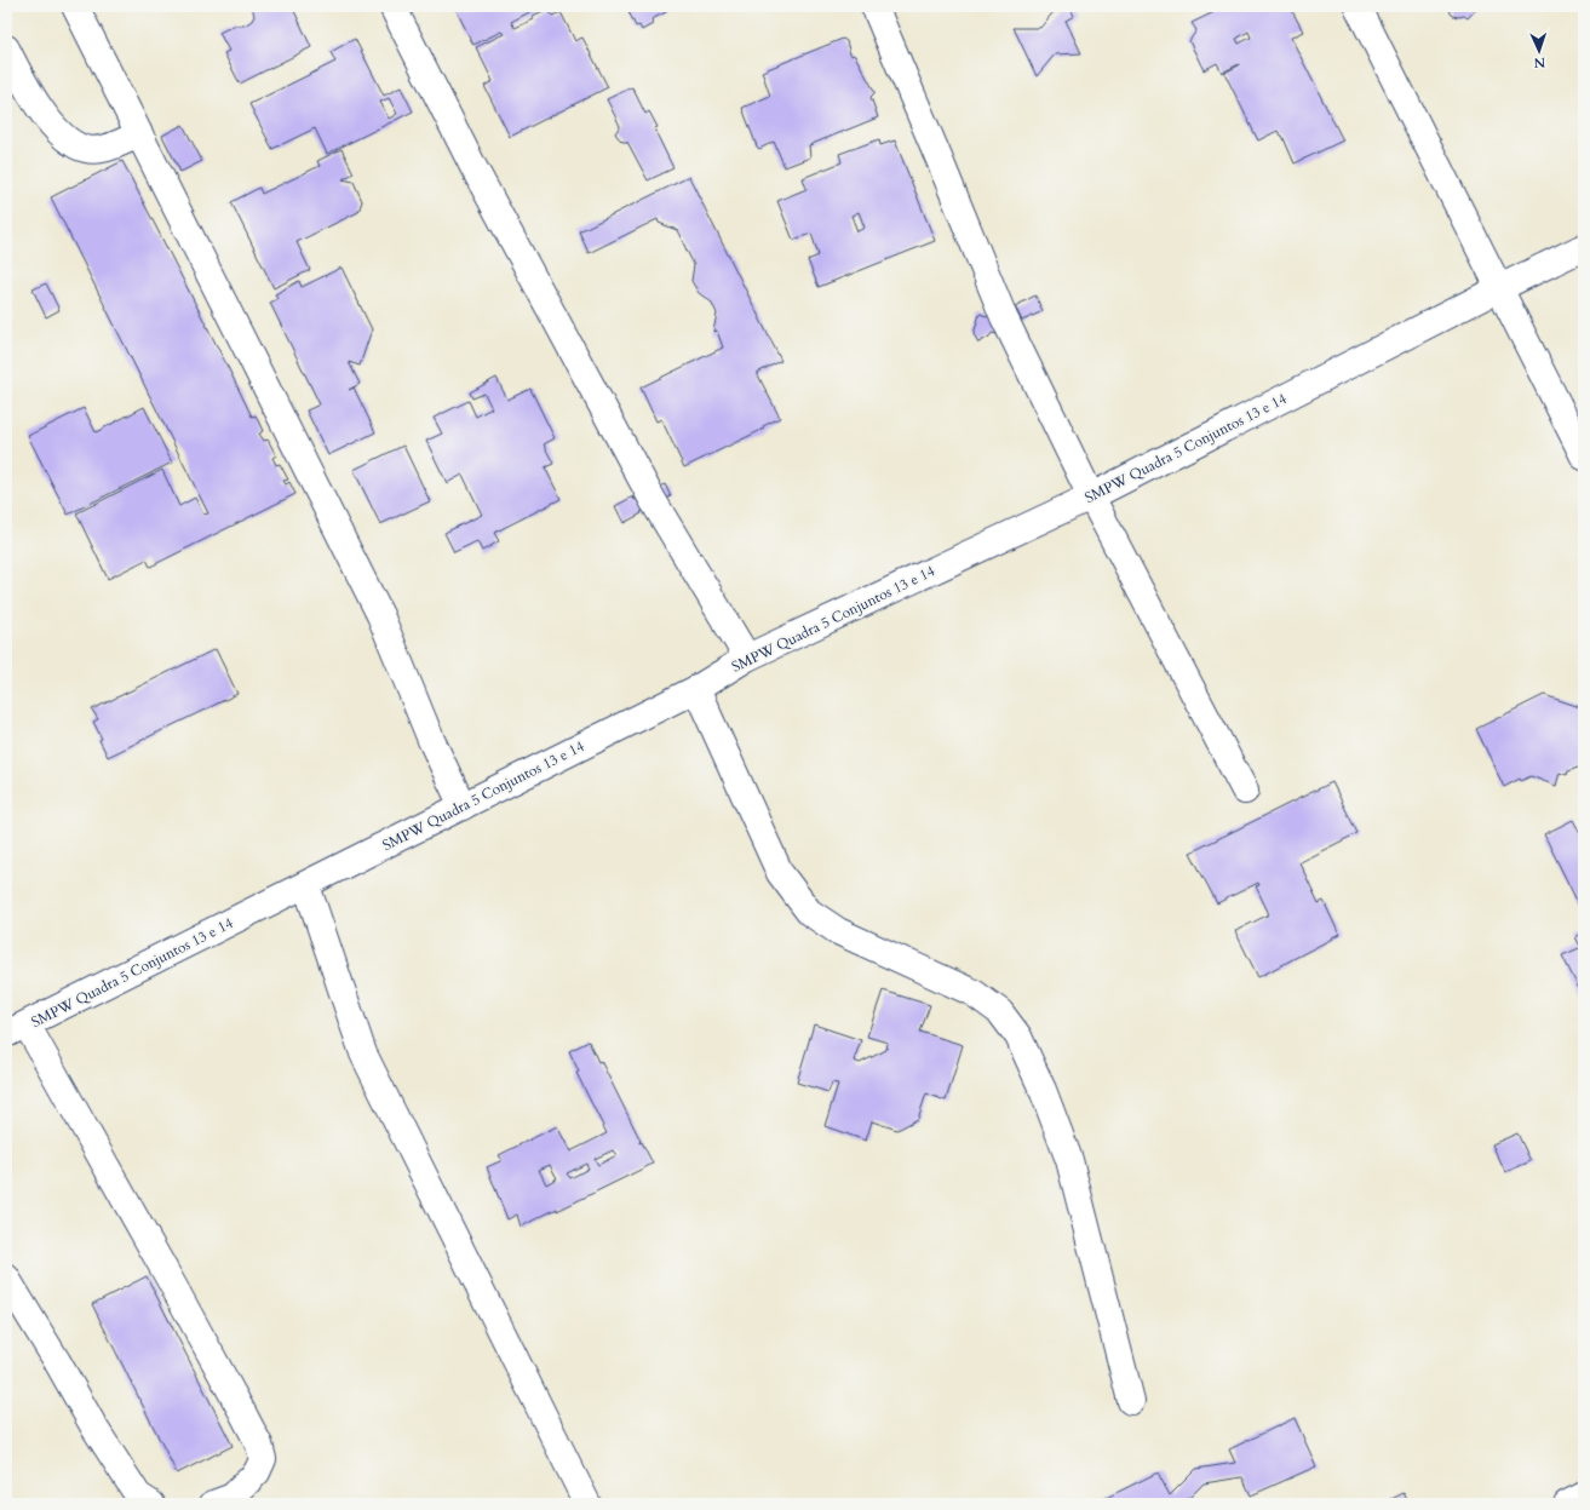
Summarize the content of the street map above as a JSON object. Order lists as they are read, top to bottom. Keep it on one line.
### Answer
{"streets":{"street":["SMPW Quadra 5 Conjuntos 13 e 14"]},"north":"bottom"}
